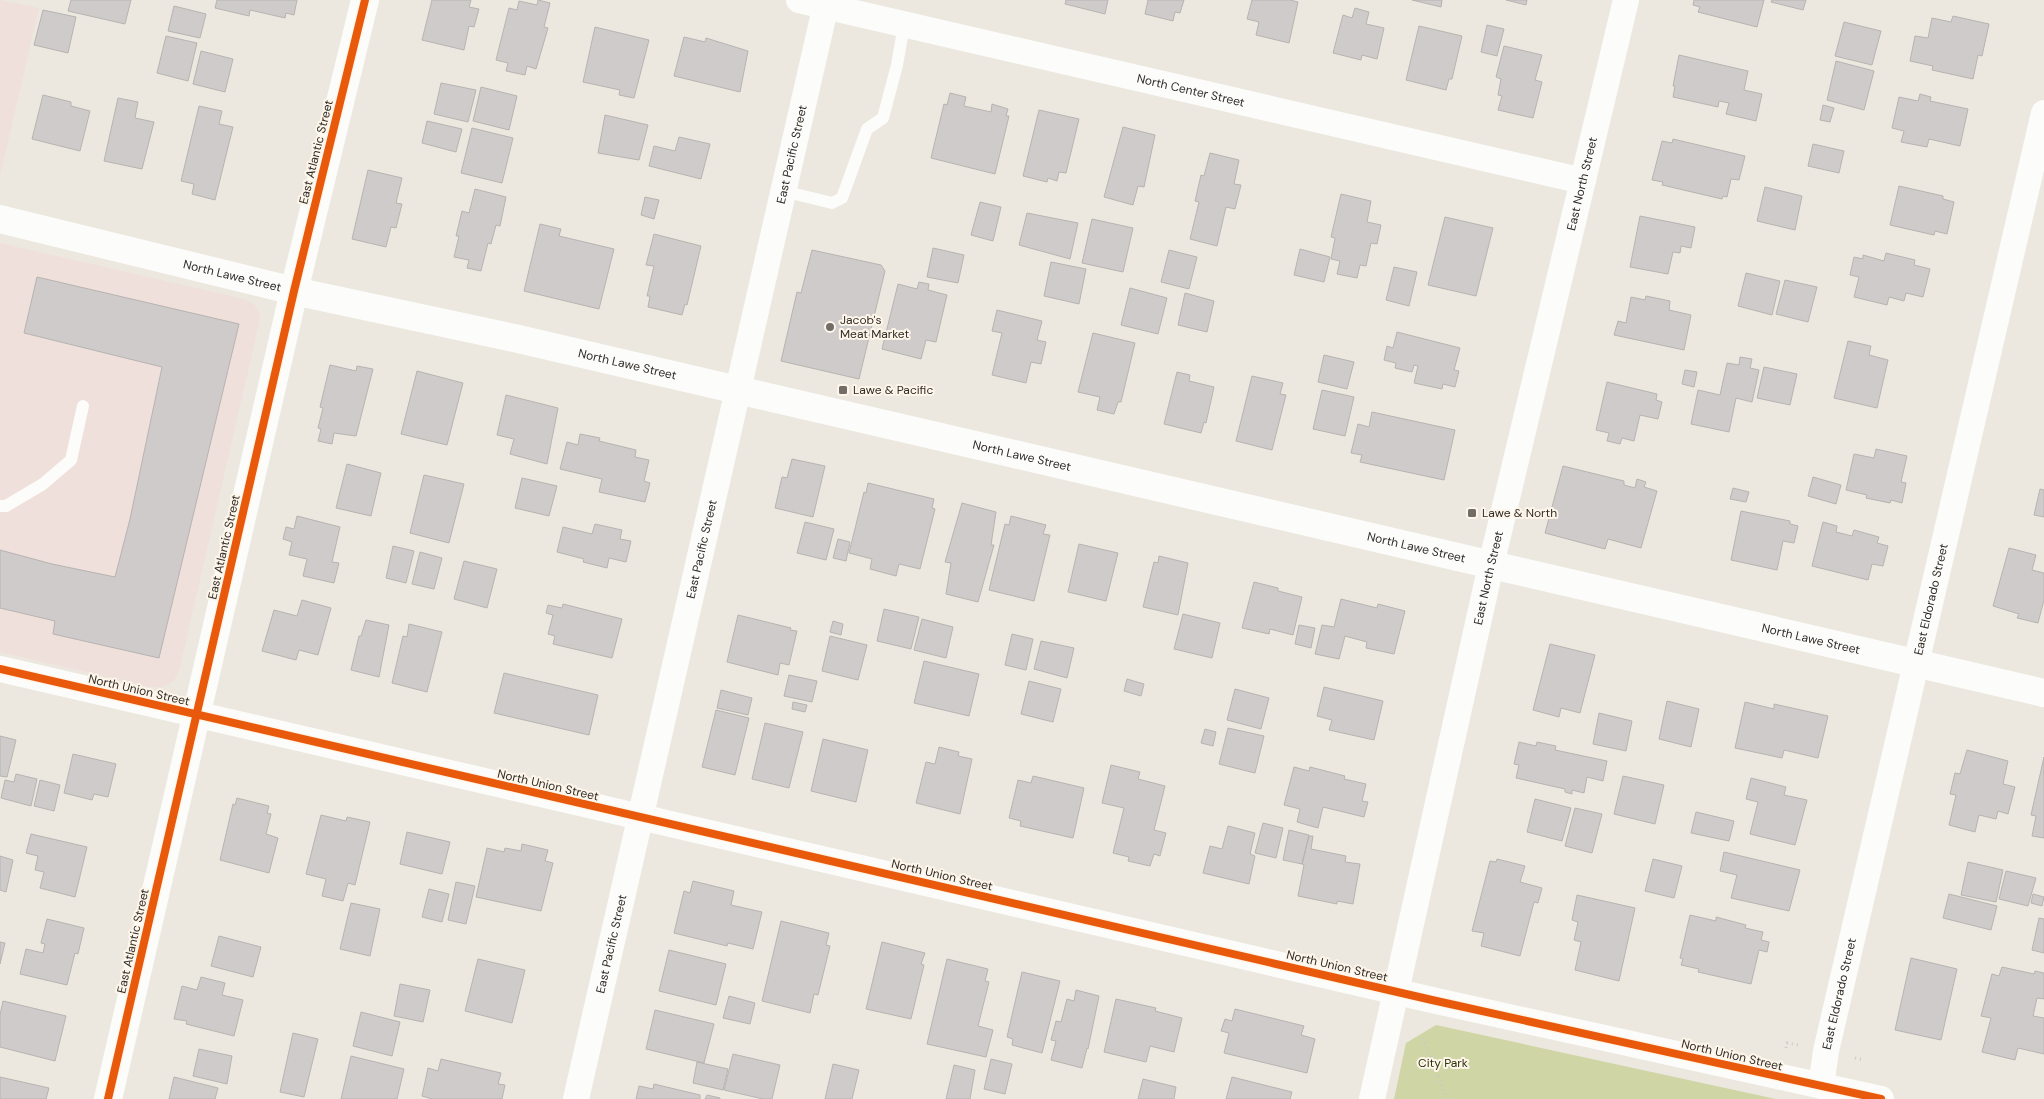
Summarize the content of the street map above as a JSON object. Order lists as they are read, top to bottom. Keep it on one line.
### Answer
{"streets":{"main road":["East Atlantic Street","North Lawe Street"],"street":["North Center Street","East Pacific Street","East North Street","East Eldorado Street","North Union Street"]},"crossings":[["North Center Street","East Pacific Street"],["North Center Street","East North Street"],["East Atlantic Street","North Lawe Street"],["East Atlantic Street","North Union Street"],["East Pacific Street","North Lawe Street"],["East Pacific Street","North Union Street"],["East North Street","North Lawe Street"],["East North Street","North Union Street"],["North Lawe Street","East Eldorado Street"],["East Eldorado Street","North Union Street"]],"parks":["City Park"],"places":{"other":["Jacob's Meat Market"],"transit":["Lawe & Pacific","Lawe & North"]}}
